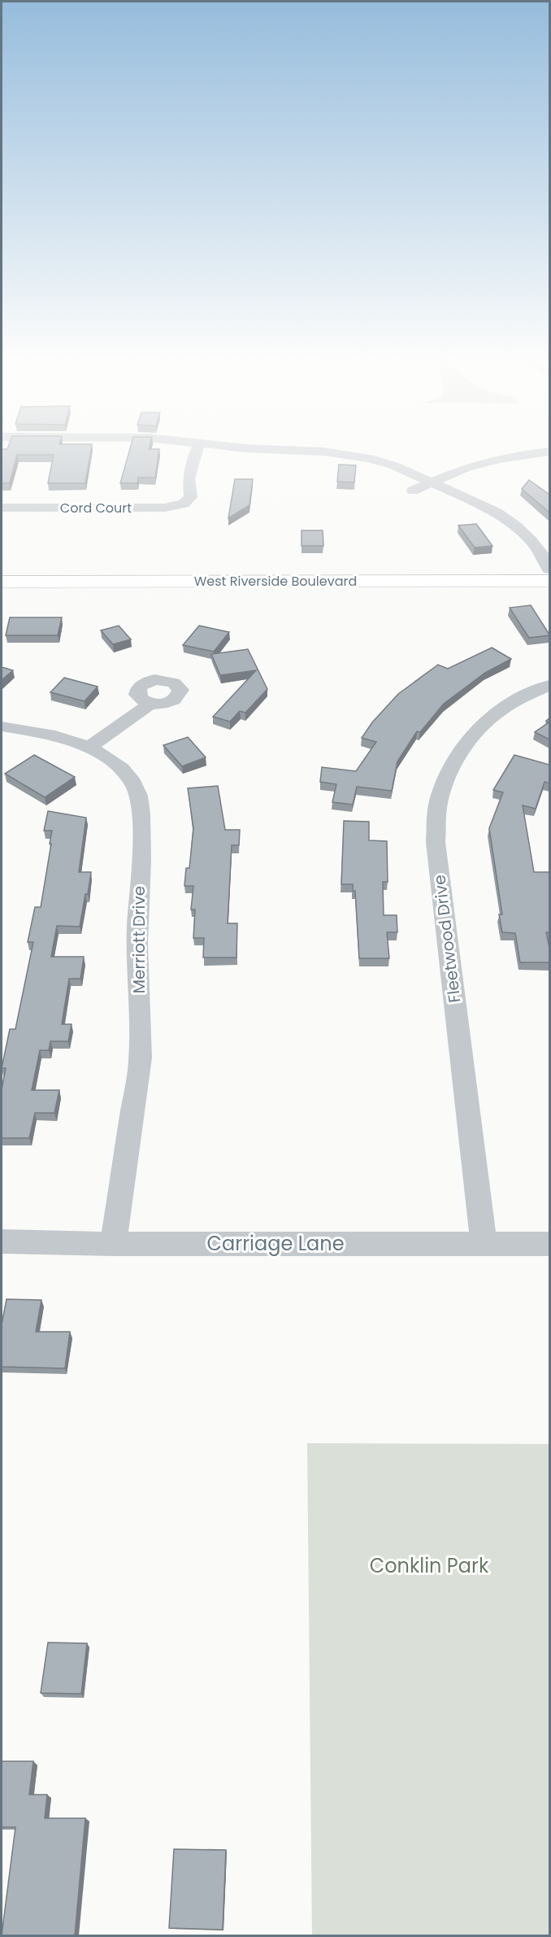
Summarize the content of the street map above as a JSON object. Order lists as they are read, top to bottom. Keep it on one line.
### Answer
{"streets":{"main road":["West Riverside Boulevard"],"street":["Cord Court","Fleetwood Drive","Merriott Drive","Carriage Lane"]},"crossings":[["Fleetwood Drive","Carriage Lane"],["Merriott Drive","Carriage Lane"]],"parks":["Conklin Park"]}
